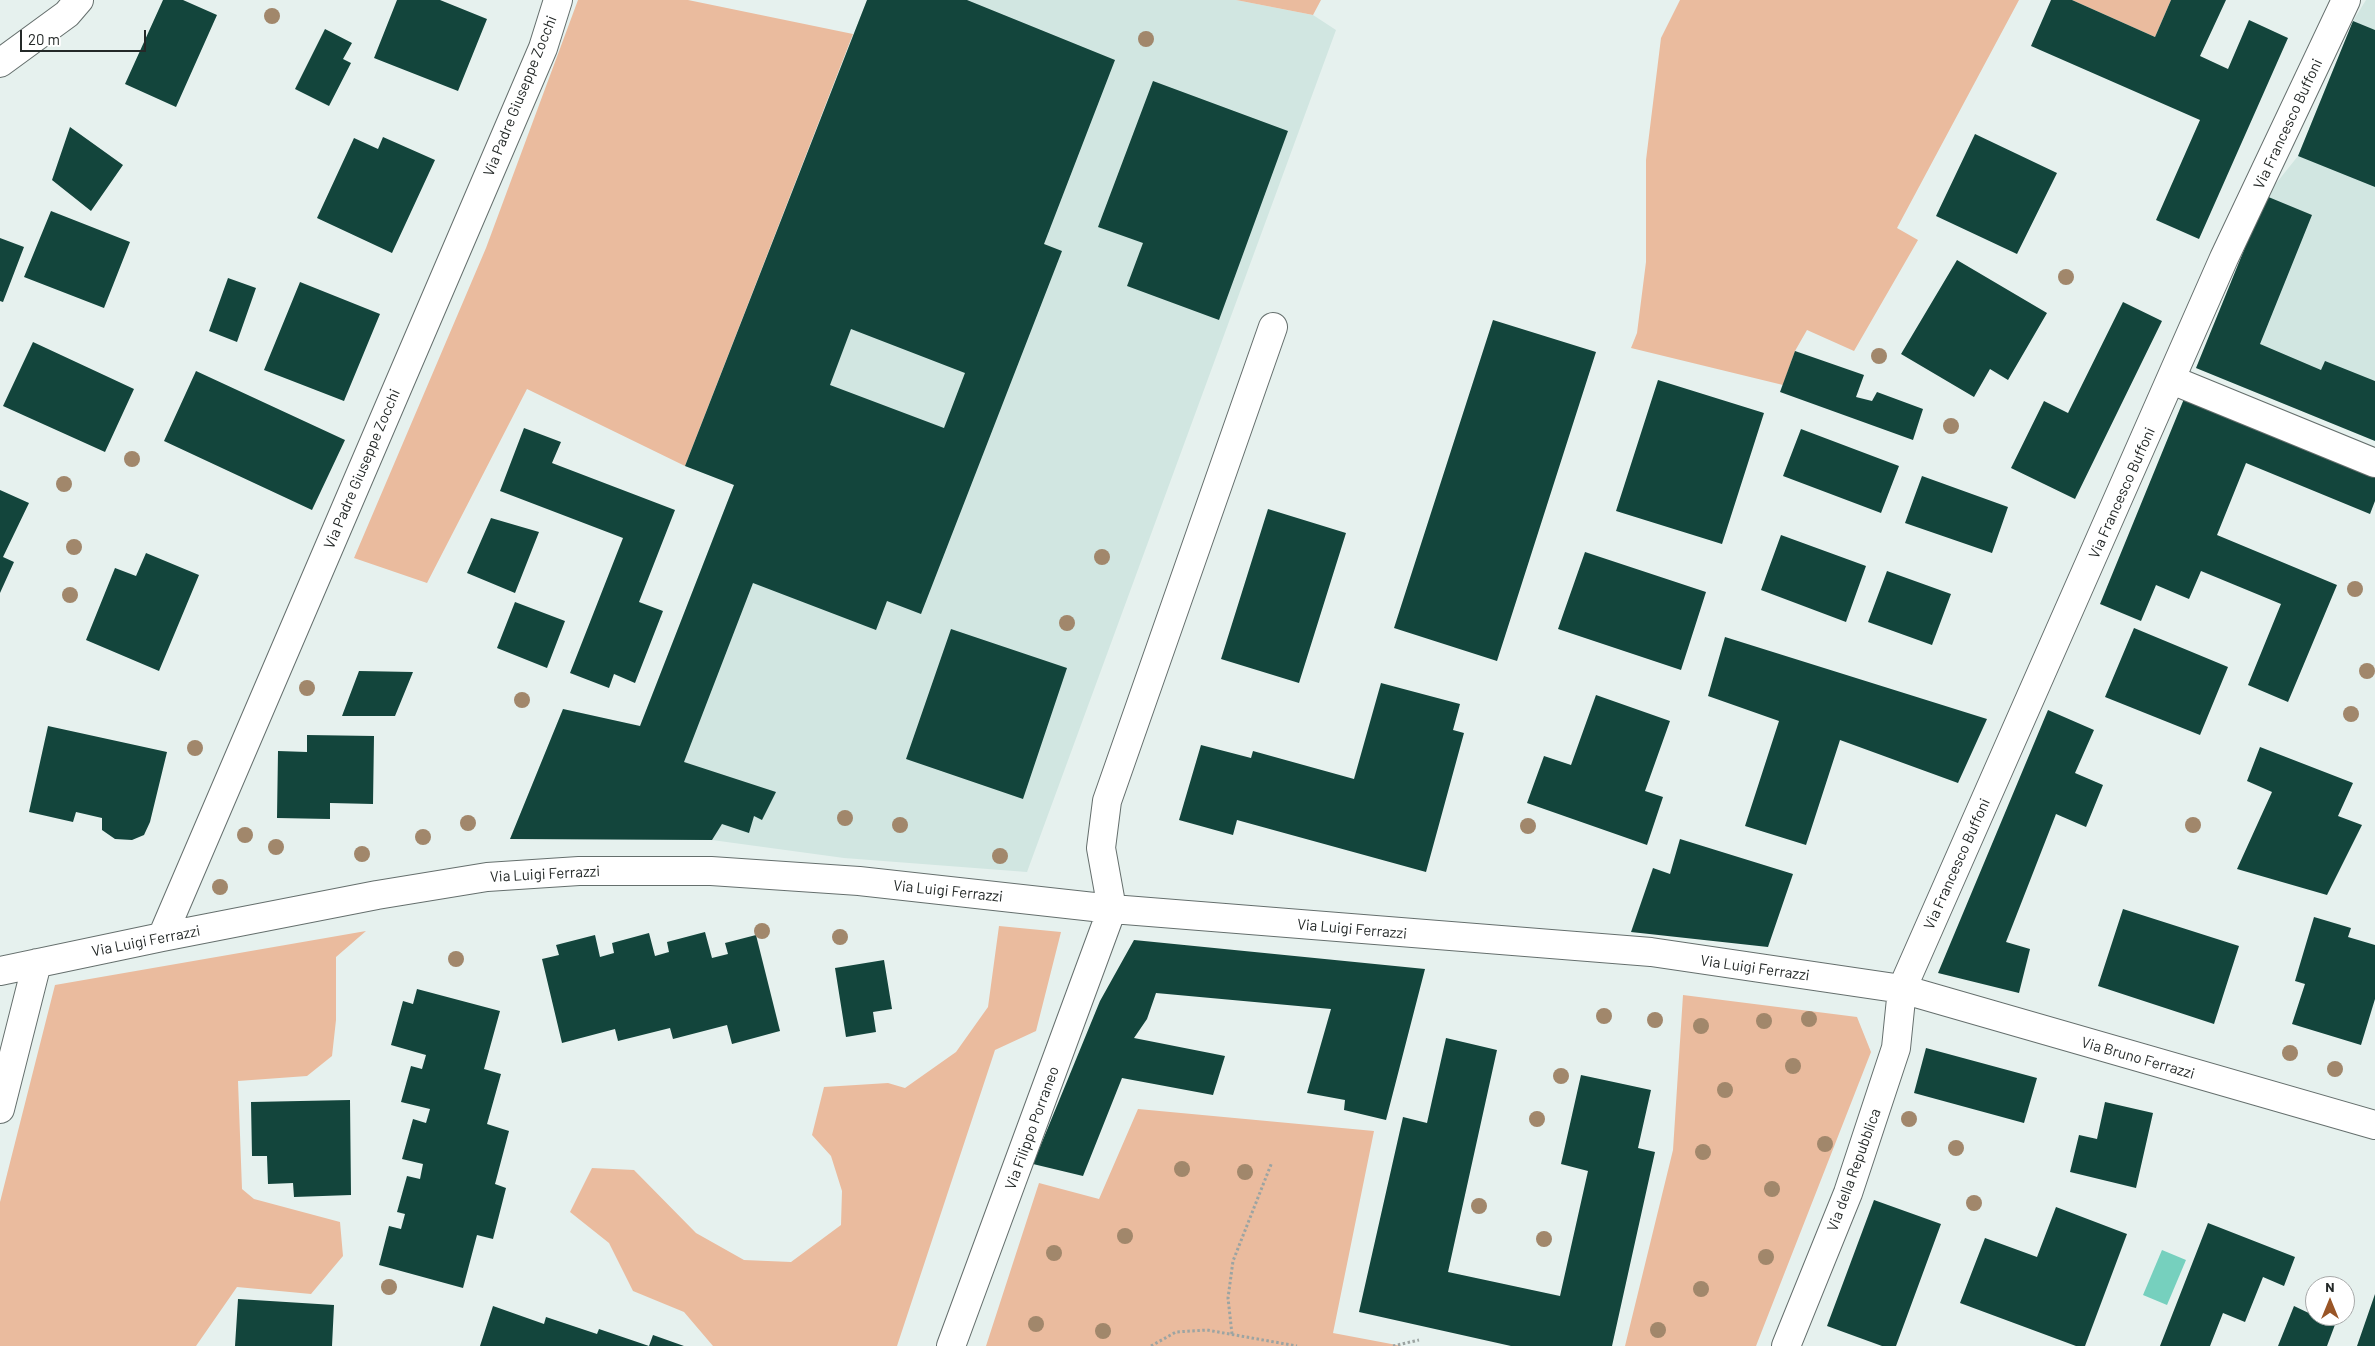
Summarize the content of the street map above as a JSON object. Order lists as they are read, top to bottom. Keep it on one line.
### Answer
{"streets":{"street":["Via Padre Giuseppe Zocchi","Via Francesco Buffoni","Via Luigi Ferrazzi","Via Bruno Ferrazzi","Via Filippo Porraneo","Via della Repubblica"]},"crossings":[["Via Padre Giuseppe Zocchi","Via Luigi Ferrazzi"],["Via Francesco Buffoni","Via Luigi Ferrazzi"],["Via Francesco Buffoni","Via Bruno Ferrazzi"],["Via Francesco Buffoni","Via della Repubblica"],["Via Luigi Ferrazzi","Via Bruno Ferrazzi"],["Via Luigi Ferrazzi","Via Filippo Porraneo"],["Via Luigi Ferrazzi","Via della Repubblica"],["Via Bruno Ferrazzi","Via della Repubblica"]],"scale_bar":"20 m","north":"top"}
